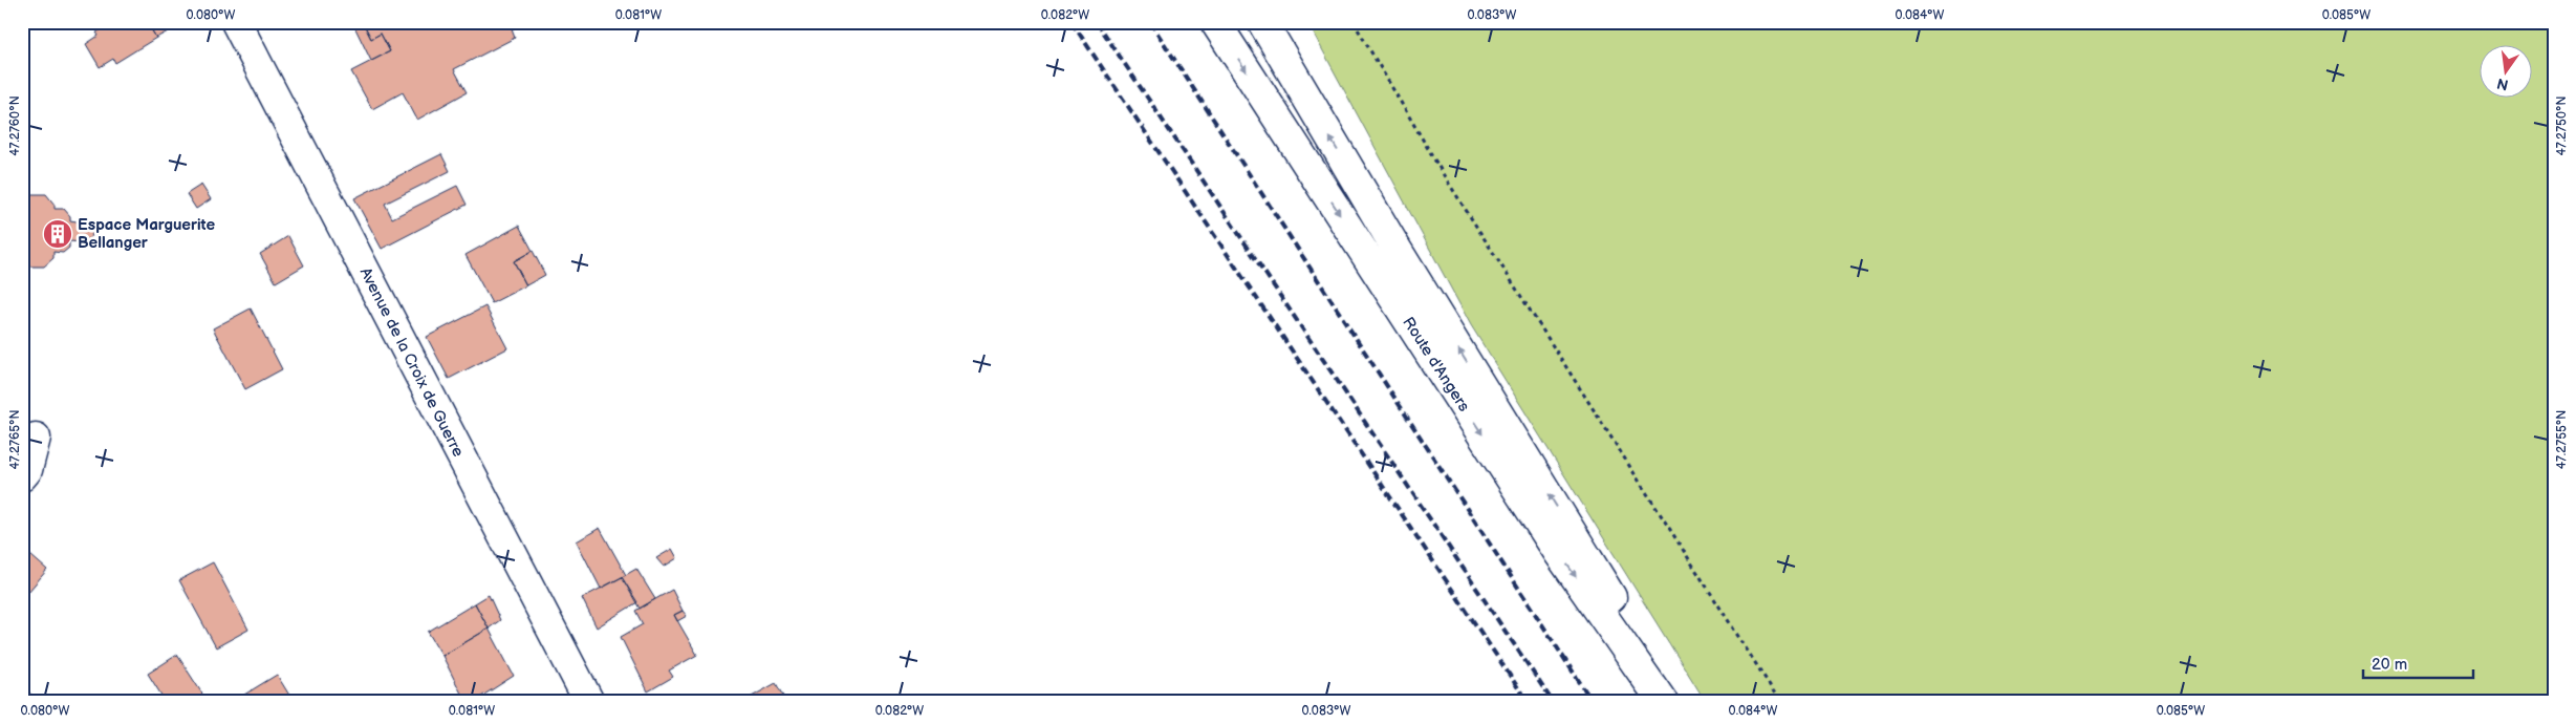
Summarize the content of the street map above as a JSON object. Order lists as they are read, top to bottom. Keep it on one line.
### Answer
{"streets":{"main road":["Avenue de la Croix de Guerre","Route d'Angers"]},"places":{"building":["Espace Marguerite Bellanger"]},"scale_bar":"20 m","north":"bottom","coordinates":["0.080°W","0.081°W","0.082°W","0.083°W","0.084°W","0.085°W","47.2760°N","47.2750°N","47.2765°N","47.2755°N"]}
